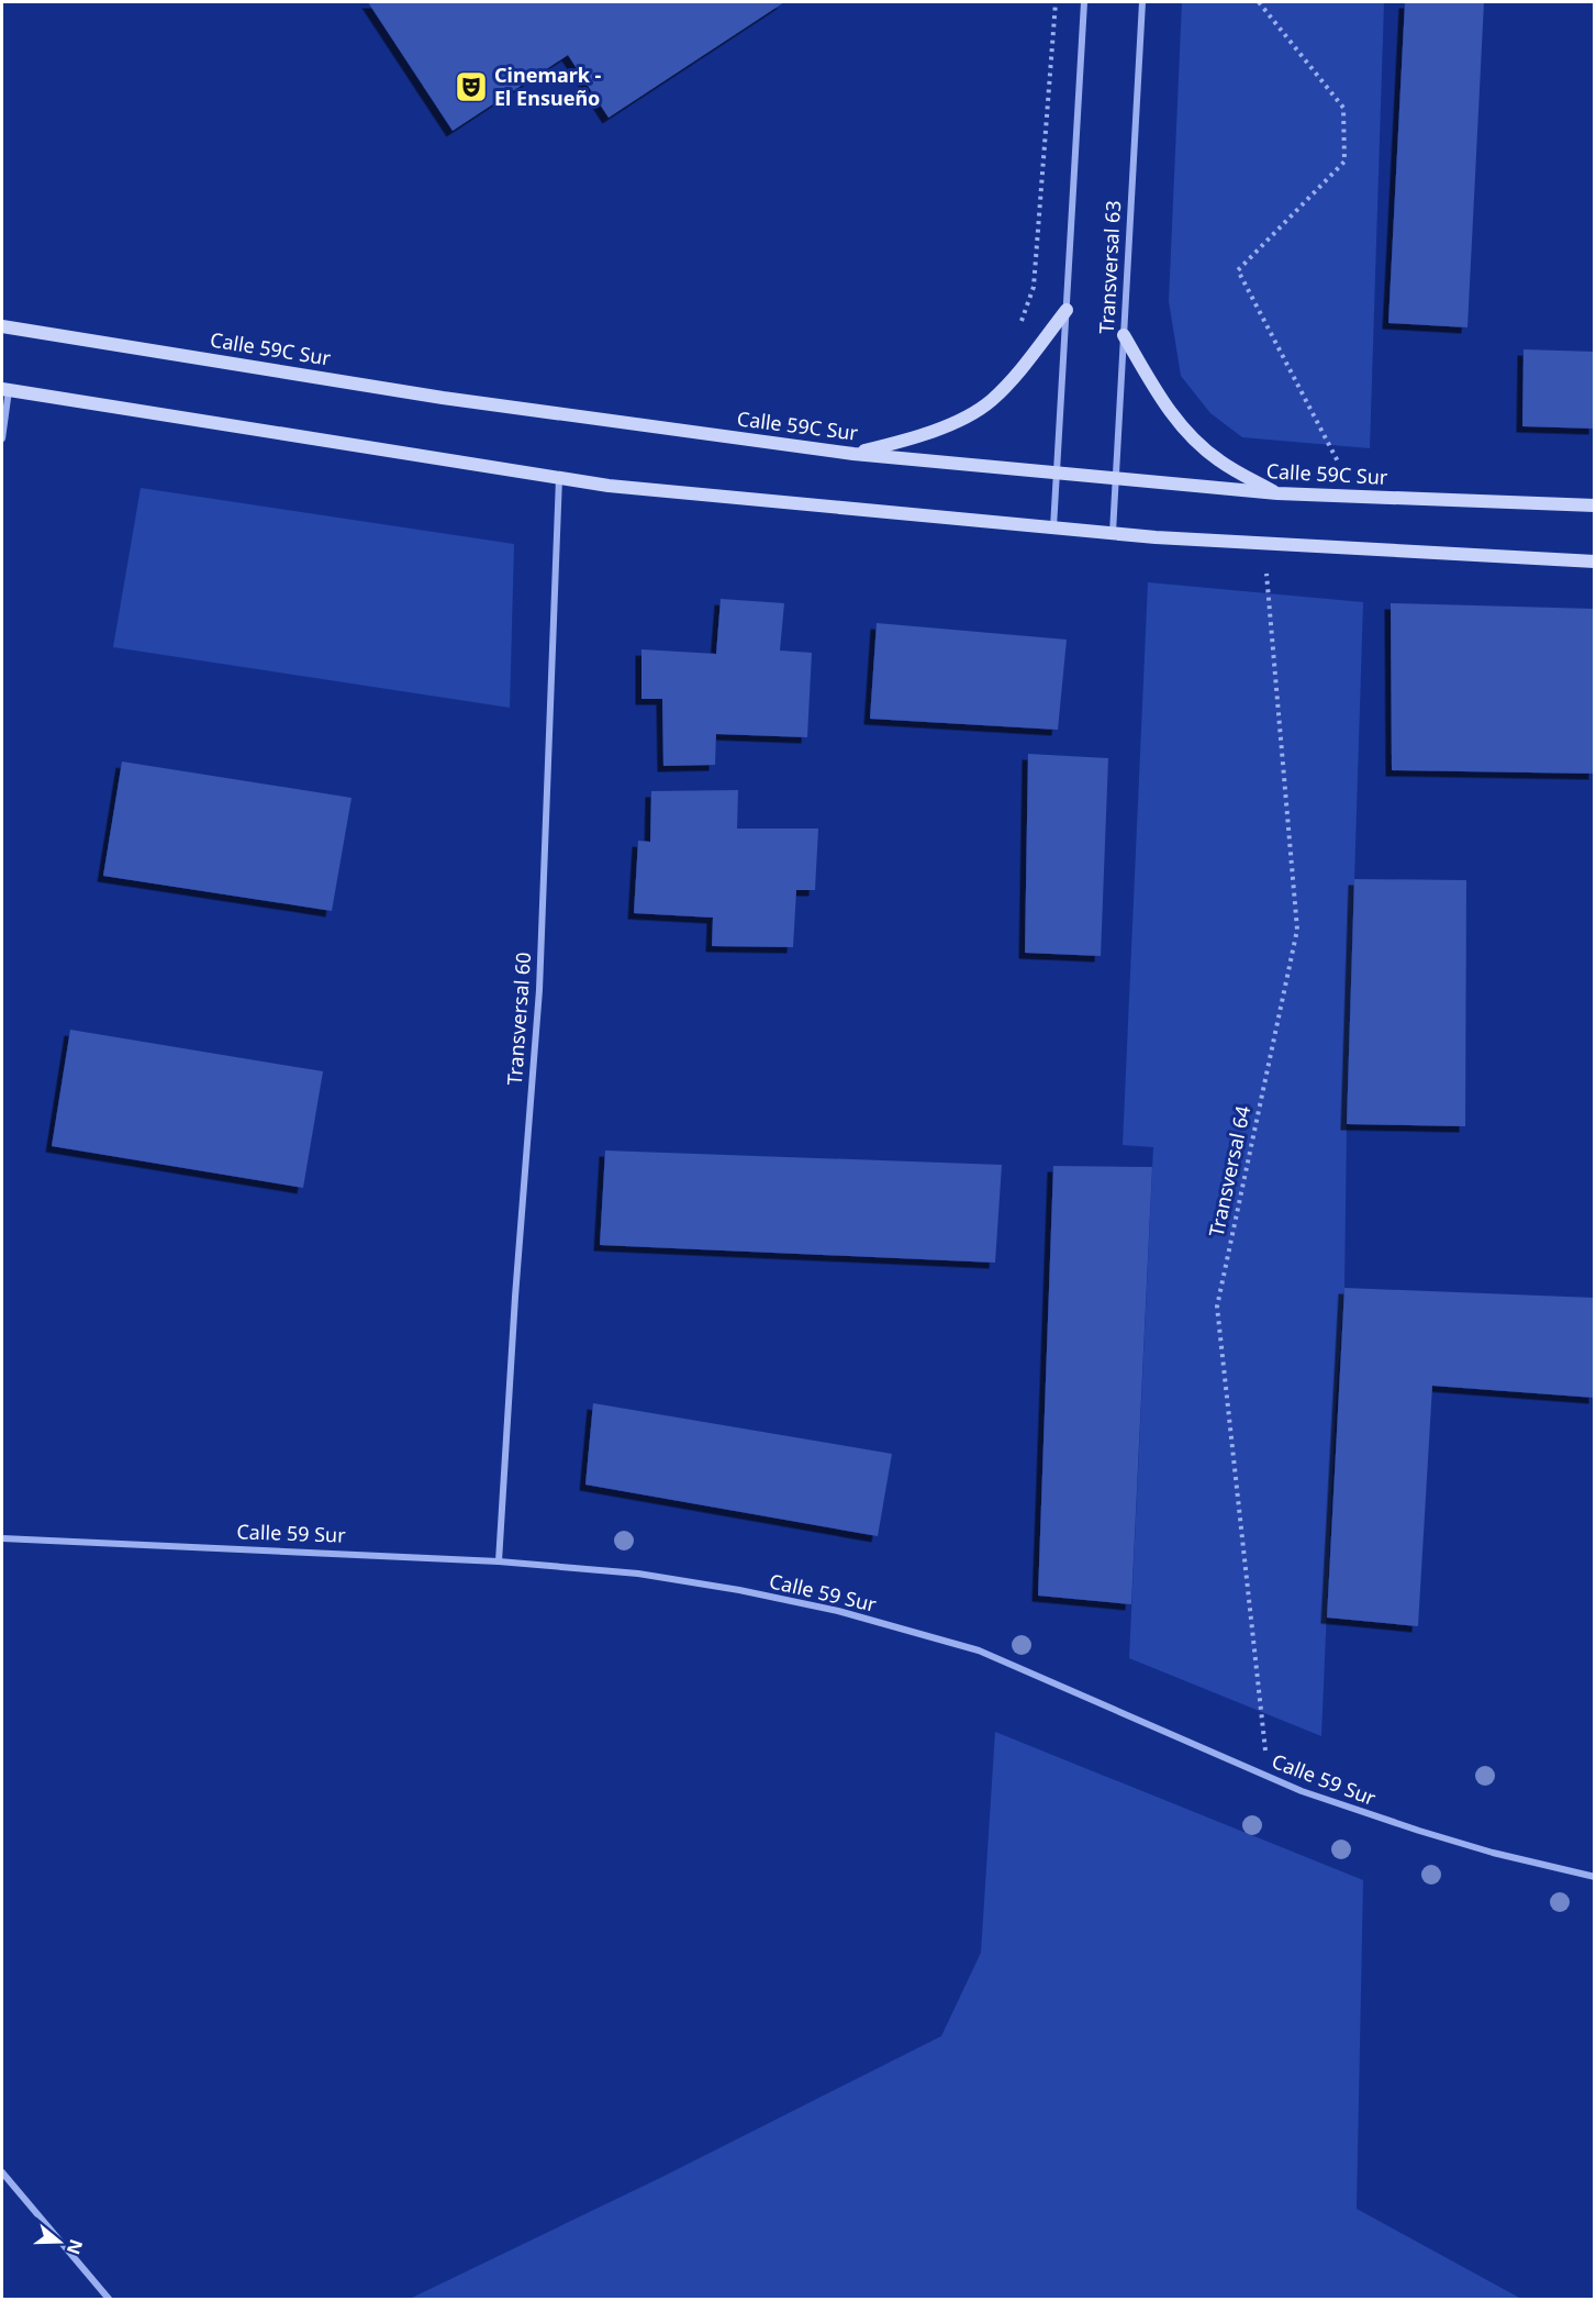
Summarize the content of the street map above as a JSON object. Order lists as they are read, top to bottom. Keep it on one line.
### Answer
{"streets":{"street":["Transversal 63","Calle 59C Sur","Transversal 60","Calle 59 Sur"],"path":["Transversal 64"]},"crossings":[["Transversal 63","Calle 59C Sur"],["Transversal 60","Calle 59 Sur"],["Transversal 64","Calle 59 Sur"]],"places":{"theatre":["Cinemark - El Ensueño"]},"north":"right"}
